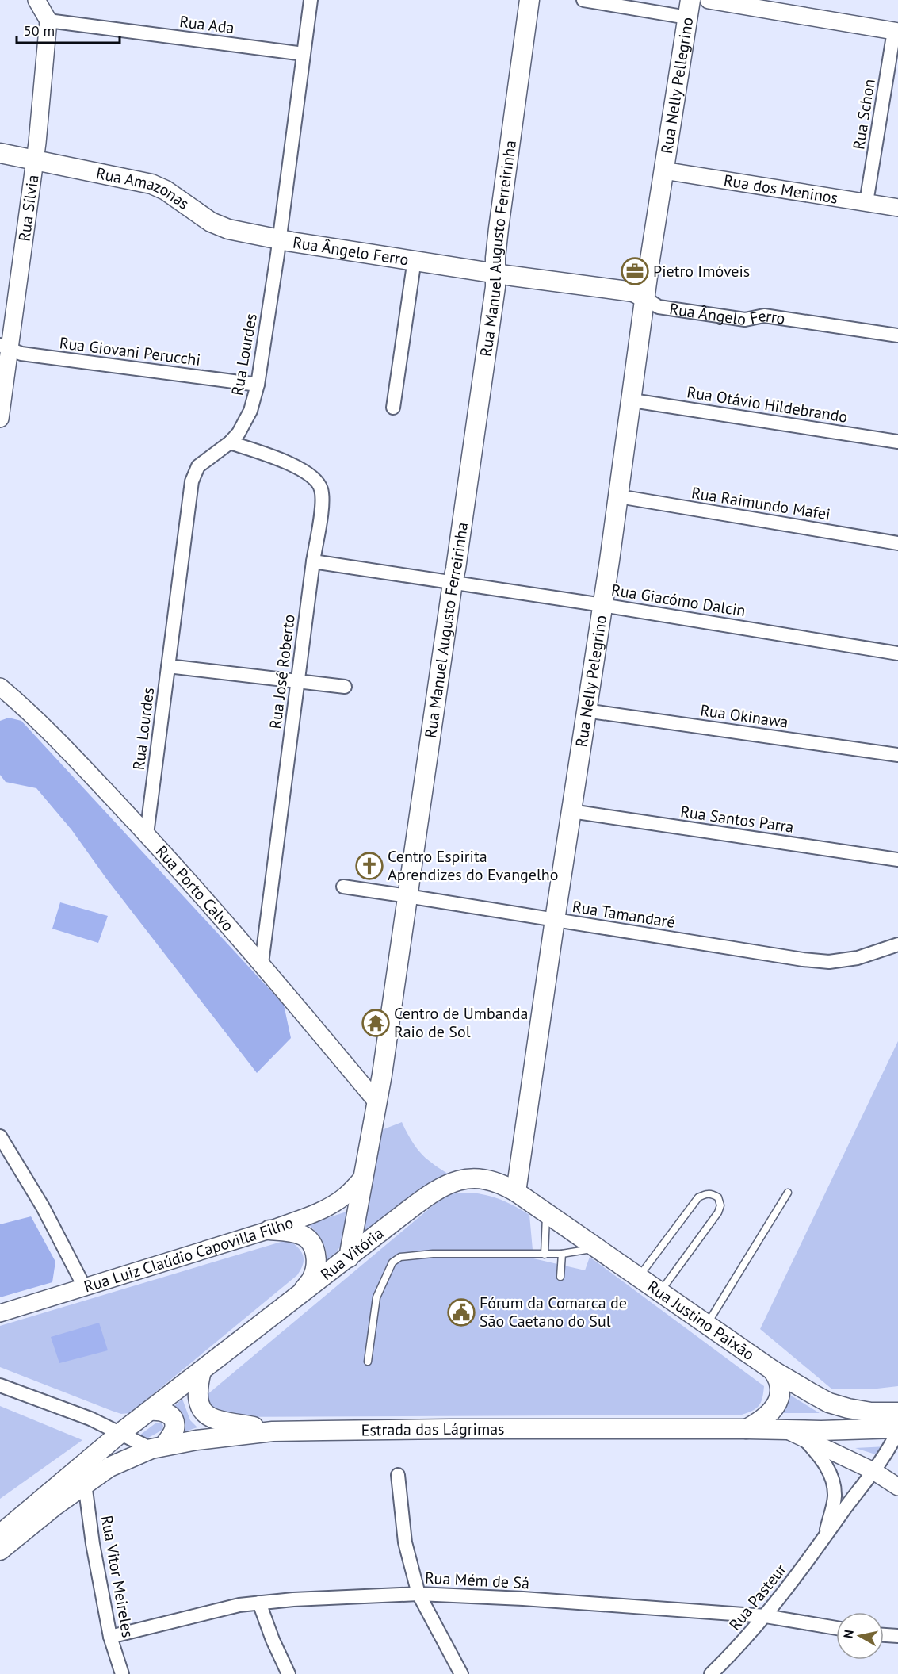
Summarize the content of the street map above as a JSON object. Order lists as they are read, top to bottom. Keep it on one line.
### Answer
{"streets":{"main road":["Rua Nelly Pellegrino","Rua Amazonas","Rua Manuel Augusto Ferreirinha","Rua Ângelo Ferro","Rua Nelly Pelegrino","Rua Vitória","Rua Justino Paixão","Estrada das Lágrimas"],"street":["Rua Ada","Rua Schon","Rua dos Meninos","Rua Sílvia","Rua Giovani Perucchi","Rua Lourdes","Rua Otávio Hildebrando","Rua Raimundo Mafei","Rua Giacómo Dalcin","Rua José Roberto","Rua Okinawa","Rua Santos Parra","Rua Porto Calvo","Rua Tamandaré","Rua Luiz Claúdio Capovilla Filho","Rua Vitor Meireles","Rua Mém de Sá","Rua Pasteur"]},"crossings":[["Rua Ada","Rua Sílvia"],["Rua Ada","Rua Lourdes"],["Rua Nelly Pellegrino","Rua dos Meninos"],["Rua Nelly Pellegrino","Rua Nelly Pelegrino"],["Rua Schon","Rua dos Meninos"],["Rua dos Meninos","Rua Nelly Pelegrino"],["Rua Amazonas","Rua Sílvia"],["Rua Amazonas","Rua Ângelo Ferro"],["Rua Amazonas","Rua Lourdes"],["Rua Sílvia","Rua Giovani Perucchi"],["Rua Manuel Augusto Ferreirinha","Rua Ângelo Ferro"],["Rua Manuel Augusto Ferreirinha","Rua Giacómo Dalcin"],["Rua Manuel Augusto Ferreirinha","Rua Porto Calvo"],["Rua Manuel Augusto Ferreirinha","Rua Tamandaré"],["Rua Manuel Augusto Ferreirinha","Rua Luiz Claúdio Capovilla Filho"],["Rua Manuel Augusto Ferreirinha","Rua Vitória"],["Rua Ângelo Ferro","Rua Lourdes"],["Rua Ângelo Ferro","Rua Nelly Pelegrino"],["Rua Giovani Perucchi","Rua Lourdes"],["Rua Lourdes","Rua José Roberto"],["Rua Lourdes","Rua Porto Calvo"],["Rua Otávio Hildebrando","Rua Nelly Pelegrino"],["Rua Raimundo Mafei","Rua Nelly Pelegrino"],["Rua Giacómo Dalcin","Rua José Roberto"],["Rua Giacómo Dalcin","Rua Nelly Pelegrino"],["Rua José Roberto","Rua Porto Calvo"],["Rua Nelly Pelegrino","Rua Okinawa"],["Rua Nelly Pelegrino","Rua Santos Parra"],["Rua Nelly Pelegrino","Rua Tamandaré"],["Rua Nelly Pelegrino","Rua Vitória"],["Rua Nelly Pelegrino","Rua Justino Paixão"],["Rua Vitória","Rua Justino Paixão"],["Estrada das Lágrimas","Rua Vitor Meireles"],["Estrada das Lágrimas","Rua Pasteur"],["Rua Vitor Meireles","Rua Mém de Sá"],["Rua Mém de Sá","Rua Pasteur"]],"places":{"office":["Pietro Imóveis"],"church":["Centro Espirita Aprendizes do Evangelho"],"temple":["Centro de Umbanda Raio de Sol"],"public building":["Fórum da Comarca de São Caetano do Sul"]},"scale_bar":"50 m","north":"left"}
